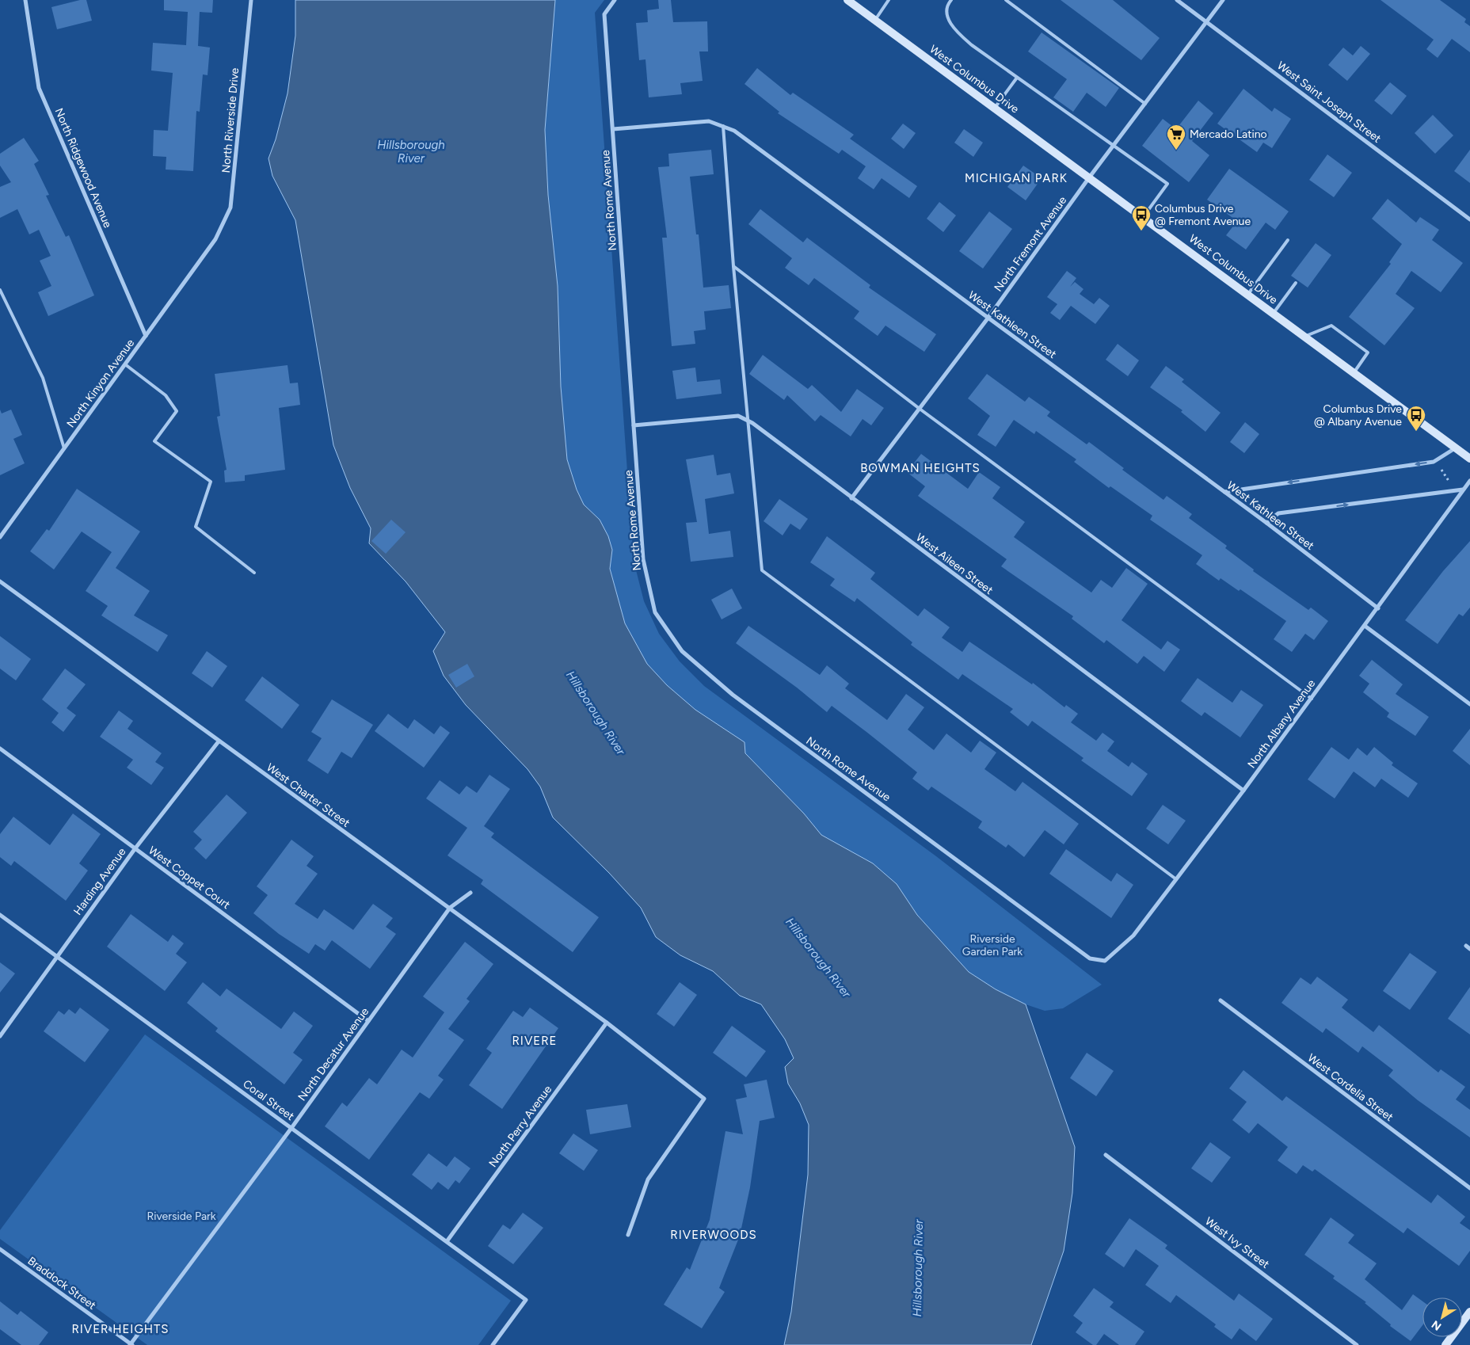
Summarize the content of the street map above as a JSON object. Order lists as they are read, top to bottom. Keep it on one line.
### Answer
{"streets":{"main road":["West Columbus Drive"],"street":["West Saint Joseph Street","North Riverside Drive","North Ridgewood Avenue","North Rome Avenue","North Fremont Avenue","West Kathleen Street","North Kinyon Avenue","West Aileen Street","North Albany Avenue","West Charter Street","West Coppet Court","Harding Avenue","North Decatur Avenue","West Cordelia Street","Coral Street","North Perry Avenue","West Ivy Street","Braddock Street"]},"crossings":[["West Columbus Drive","North Fremont Avenue"],["West Saint Joseph Street","North Fremont Avenue"],["North Riverside Drive","North Kinyon Avenue"],["North Ridgewood Avenue","North Kinyon Avenue"],["North Rome Avenue","West Kathleen Street"],["North Rome Avenue","West Aileen Street"],["North Rome Avenue","North Albany Avenue"],["North Fremont Avenue","West Kathleen Street"],["North Fremont Avenue","West Aileen Street"],["West Kathleen Street","North Albany Avenue"],["West Aileen Street","North Albany Avenue"],["West Charter Street","Harding Avenue"],["West Charter Street","North Decatur Avenue"],["West Charter Street","North Perry Avenue"],["West Coppet Court","Harding Avenue"],["West Coppet Court","North Decatur Avenue"],["Harding Avenue","Coral Street"],["North Decatur Avenue","Coral Street"],["North Decatur Avenue","Braddock Street"],["Coral Street","North Perry Avenue"]],"districts":["MICHIGAN PARK","BOWMAN HEIGHTS","RIVERE","RIVERWOODS","RIVER HEIGHTS"],"water":["Hillsborough River"],"parks":["Riverside Garden Park","Riverside Park"],"places":{"supermarket":["Mercado Latino"],"bus stop":["Columbus Drive @ Fremont Avenue","Columbus Drive @ Albany Avenue"]},"north":"bottom left"}
